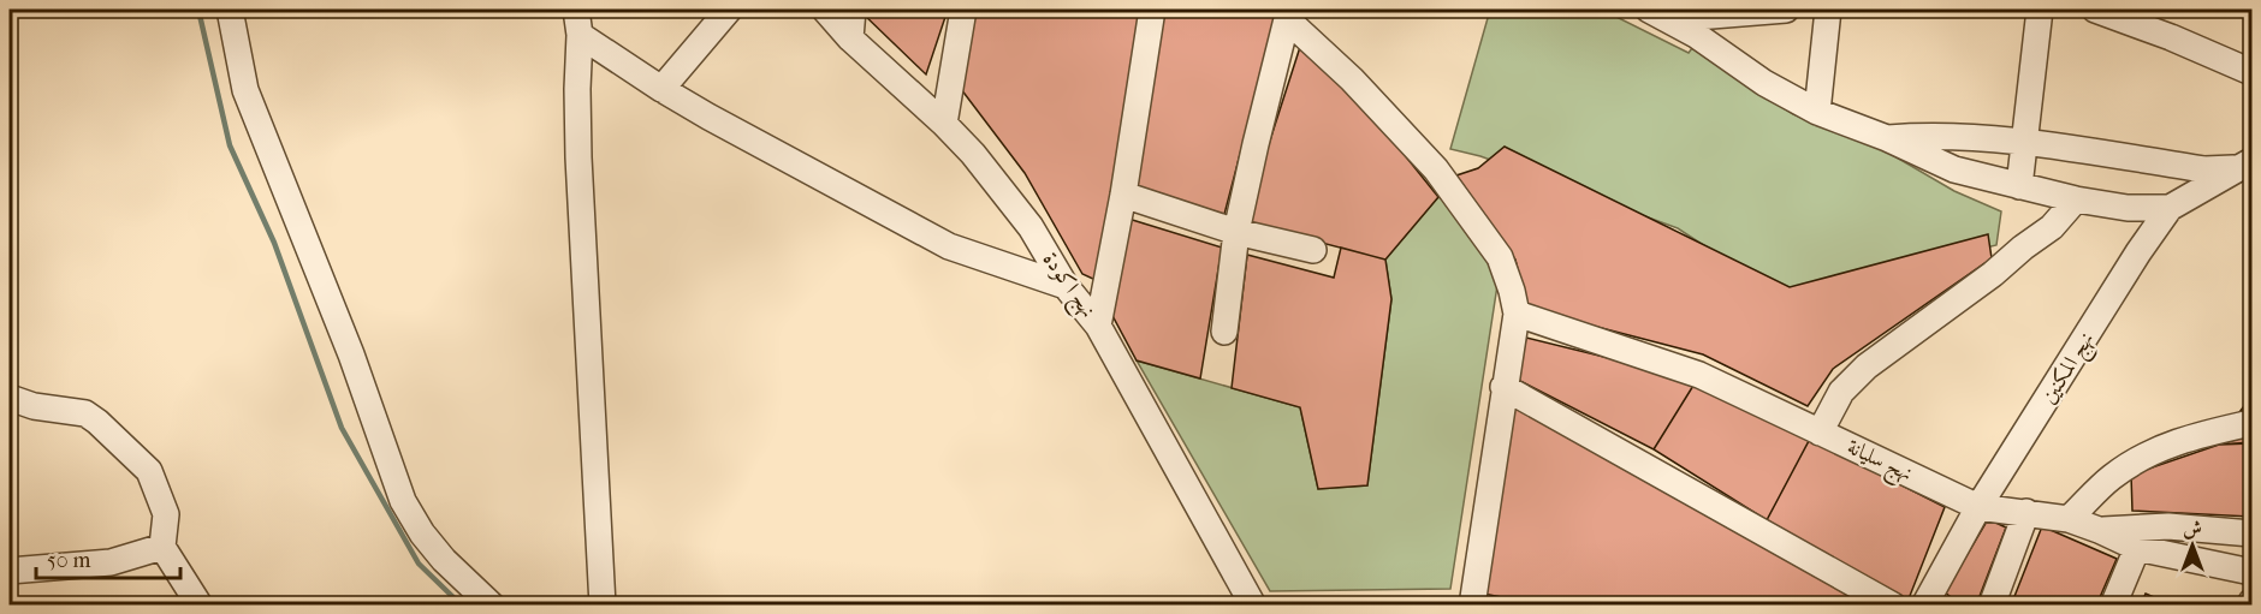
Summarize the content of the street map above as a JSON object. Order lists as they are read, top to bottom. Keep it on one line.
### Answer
{"streets":{"street":["نهج اكودة","نهج المكنين","نهج سليانة"]},"crossings":[["نهج المكنين","نهج سليانة"]],"scale_bar":"50 m","north":"top"}
